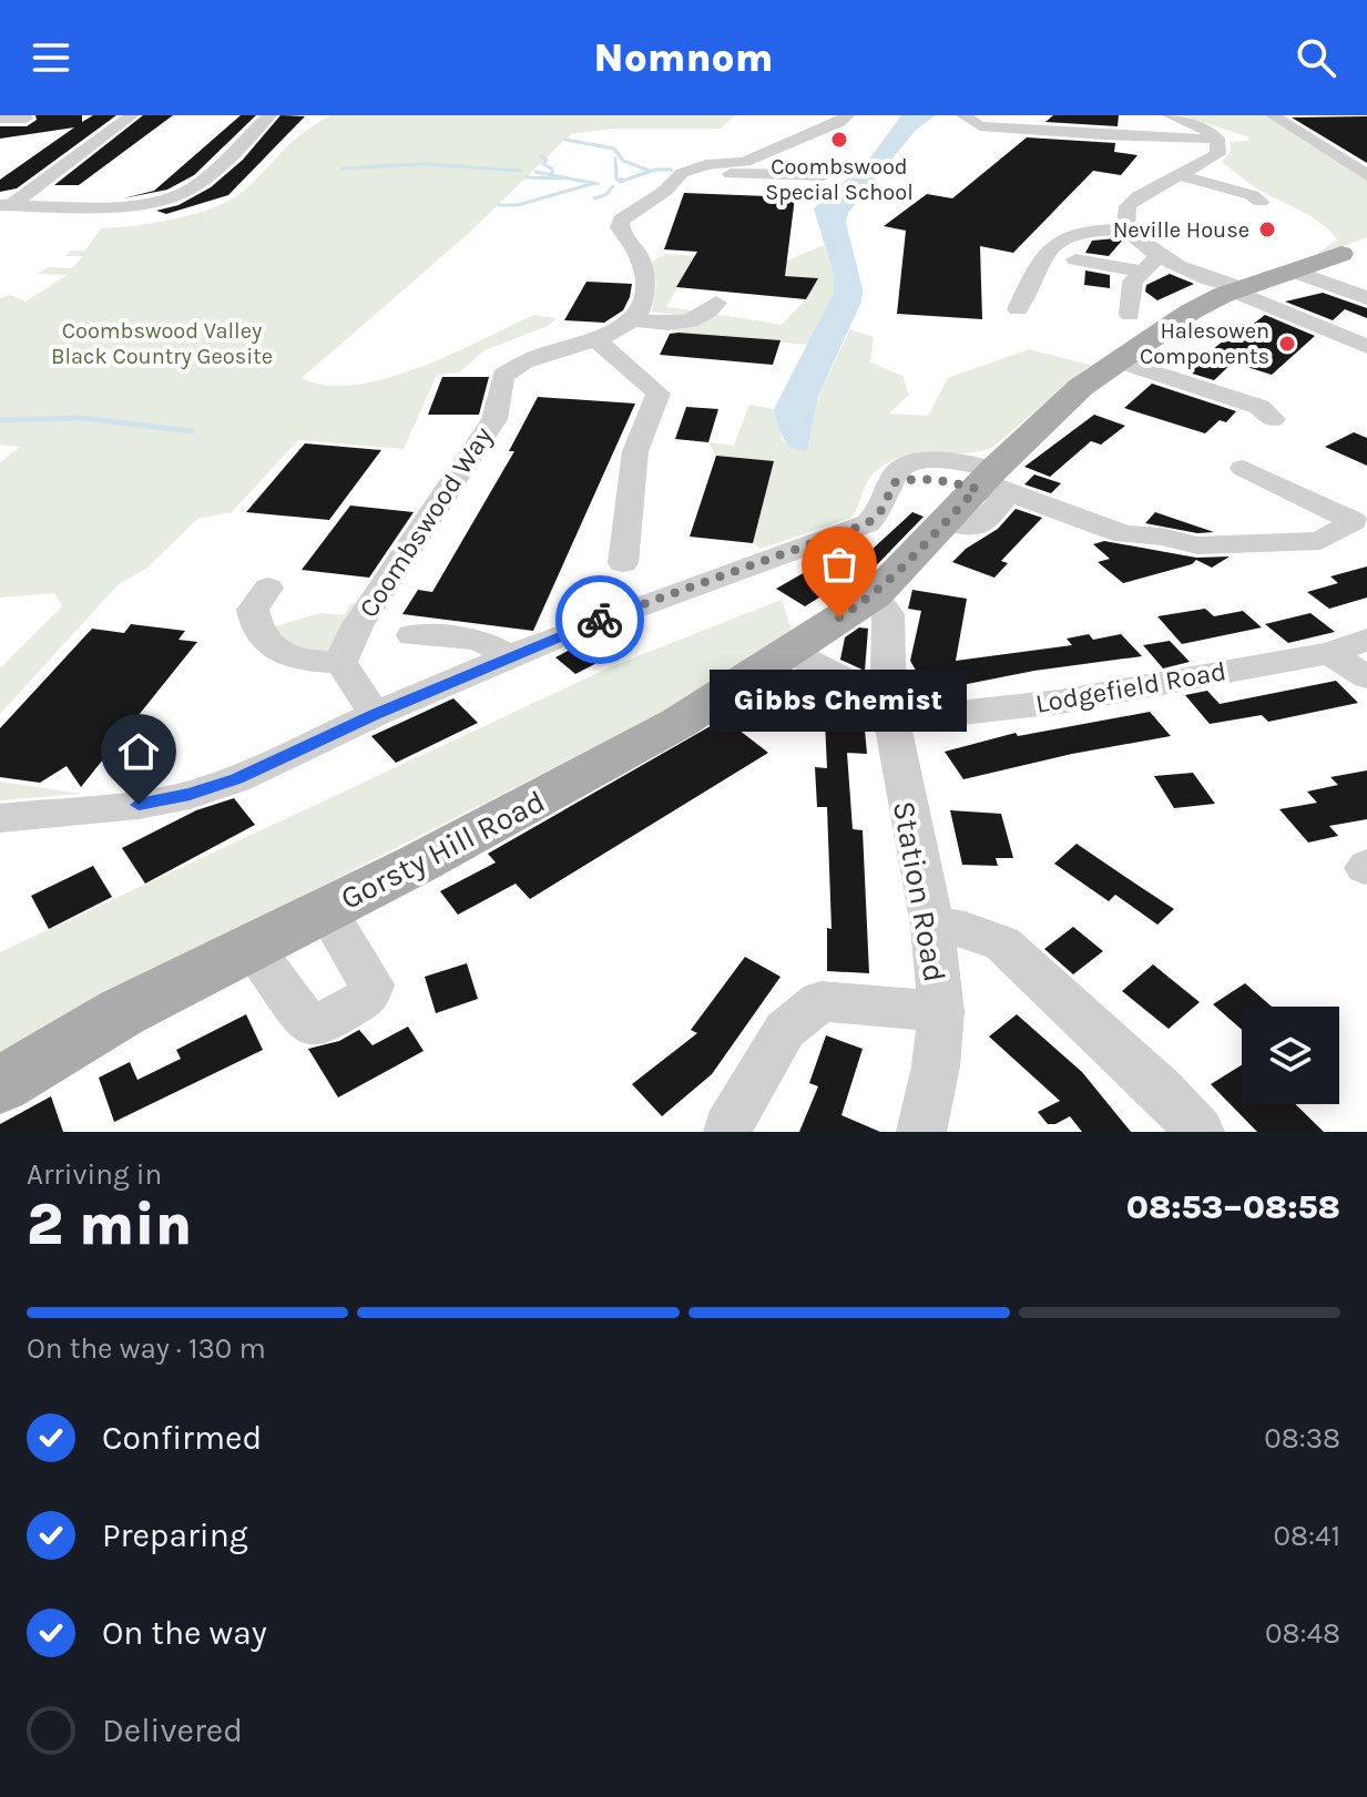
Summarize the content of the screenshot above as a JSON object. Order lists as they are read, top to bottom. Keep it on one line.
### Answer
{"streets":{"main road":["Gorsty Hill Road"],"street":["Coombswood Way","Lodgefield Road","Station Road"]},"crossings":[["Lodgefield Road","Station Road"],["Gorsty Hill Road","Station Road"]],"parks":["Coombswood Valley Black Country Geosite"],"places":["Coombswood Special School","Neville House","Halesowen Components","Gibbs Chemist"],"page":{"header":"Nomnom","bubble":"Gibbs Chemist","heading":["2 min","Arriving in","08:53–08:58"],"bar":"On the way · 130 m","list":[["Confirmed","08:38"],["Preparing","08:41"],["On the way","08:48"],"Delivered"]}}
